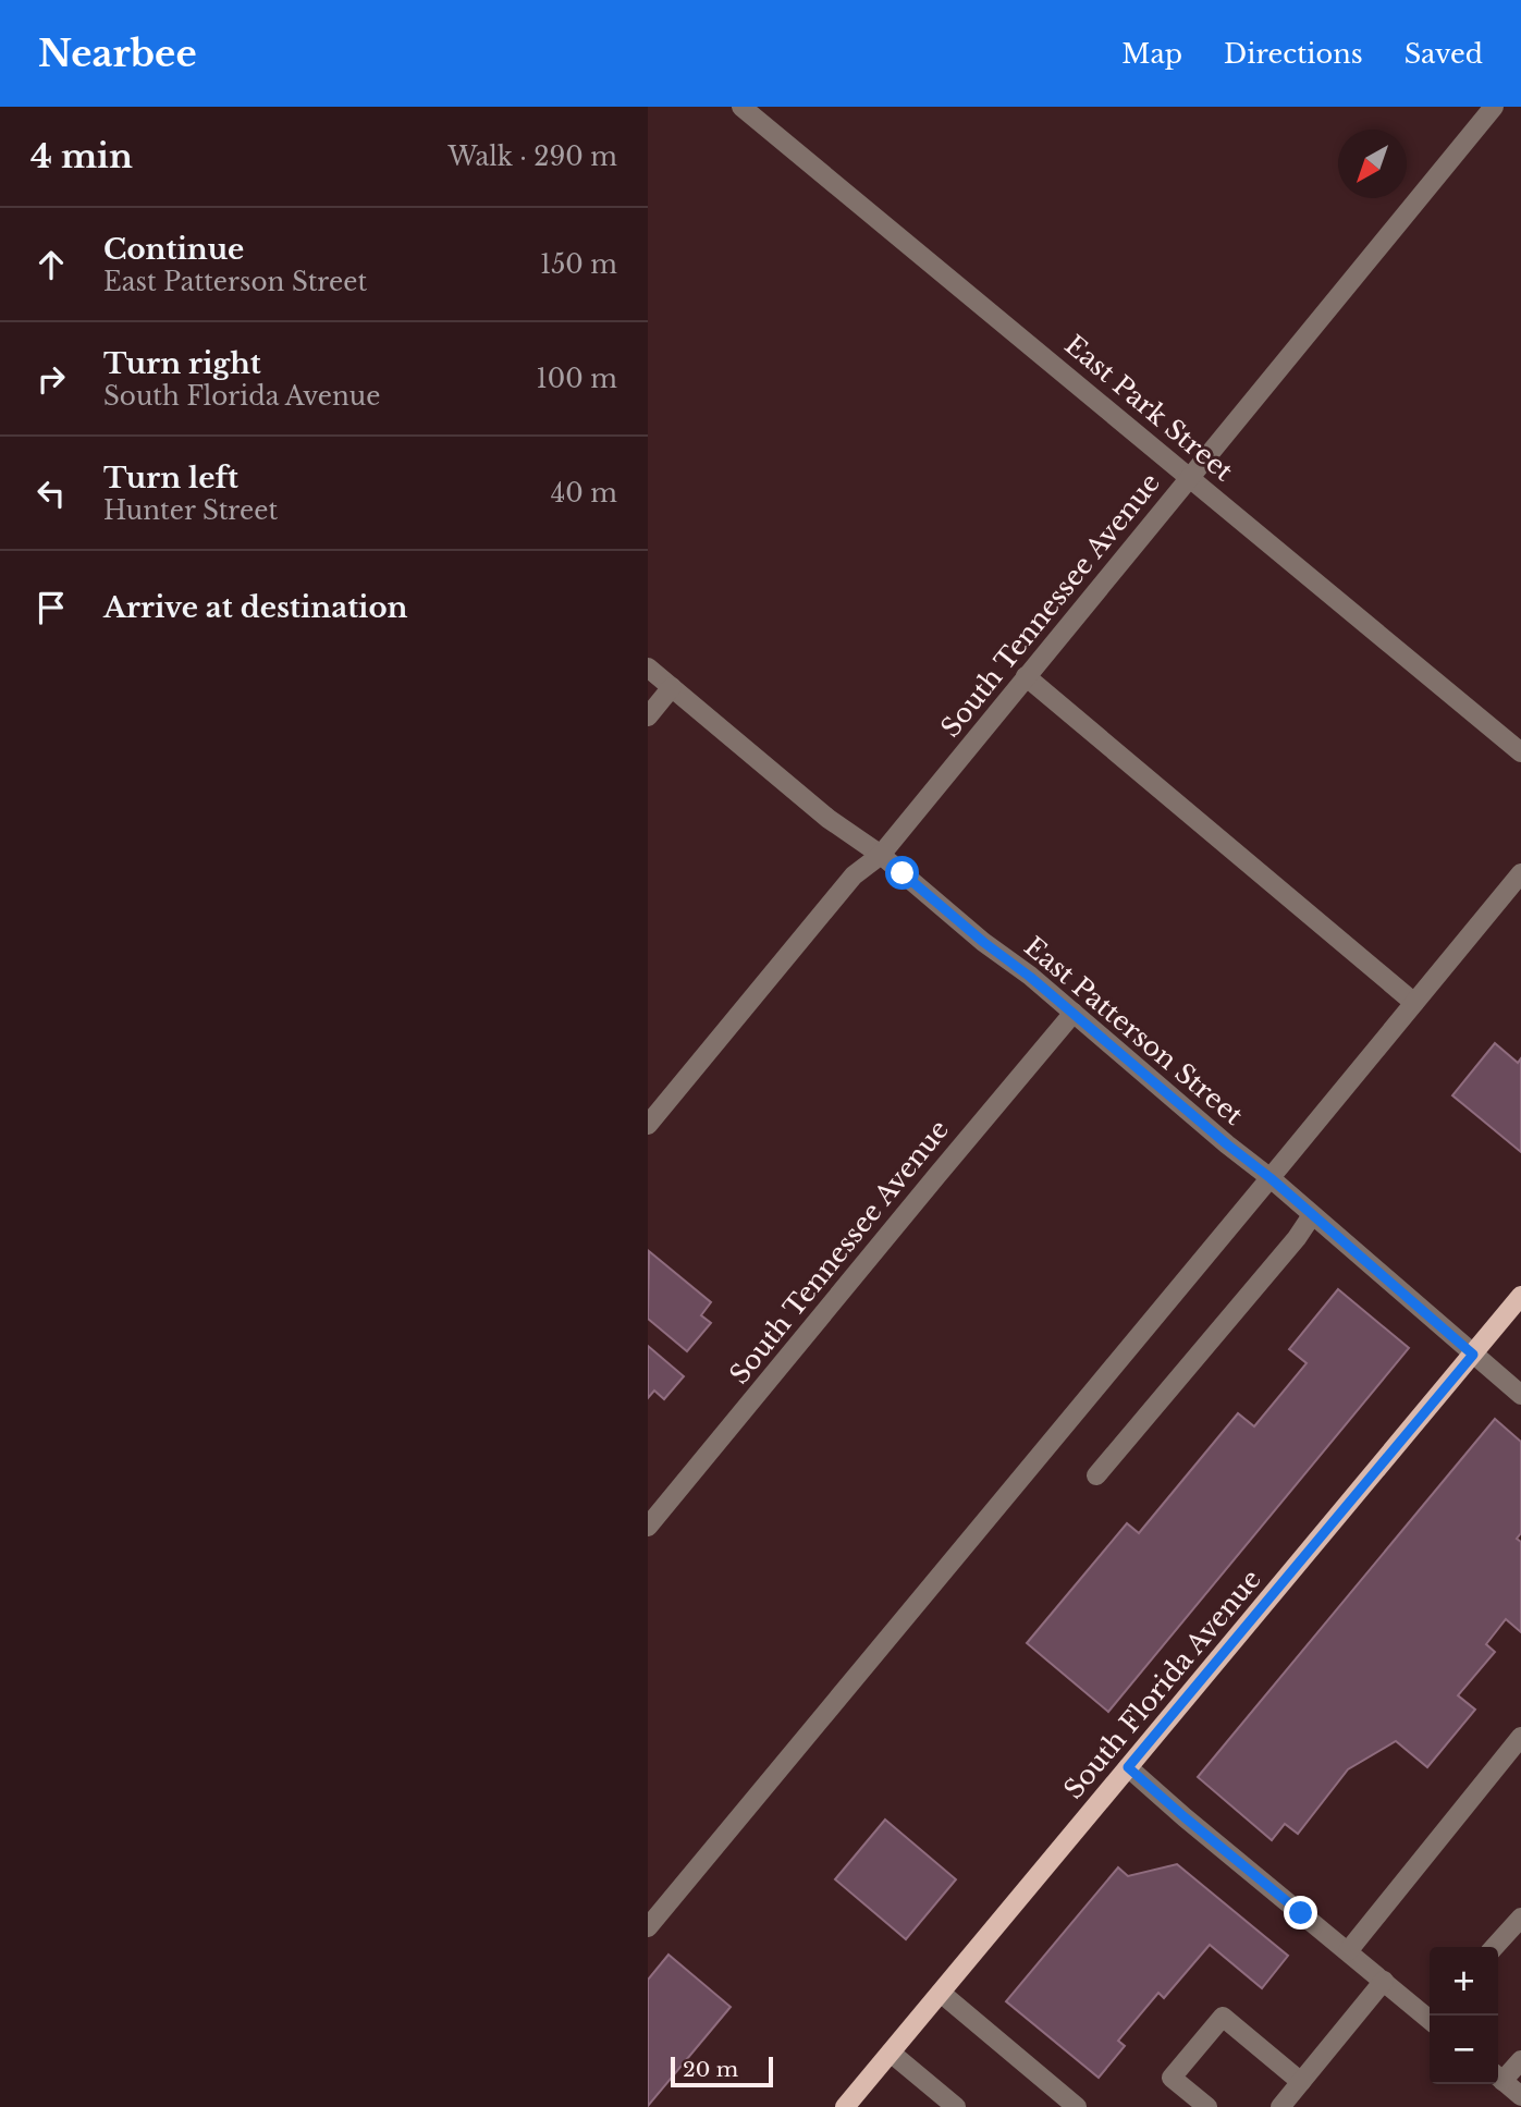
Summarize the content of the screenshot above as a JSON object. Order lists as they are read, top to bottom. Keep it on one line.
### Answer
{"streets":{"main road":["South Florida Avenue"],"street":["East Park Street","South Tennessee Avenue","East Patterson Street"]},"crossings":[["East Park Street","South Tennessee Avenue"],["South Tennessee Avenue","East Patterson Street"],["East Patterson Street","South Florida Avenue"]],"scale_bar":"20 m","north":"bottom left","page":{"header":"Nearbee","nav":["Map","Directions","Saved"],"heading":["4 min","Walk · 290 m"],"list":[["Continue","East Patterson Street","150 m"],["Turn right","South Florida Avenue","100 m"],["Turn left","Hunter Street","40 m"],"Arrive at destination"],"map_buttons":["+","−"],"scale":"20 m"}}
